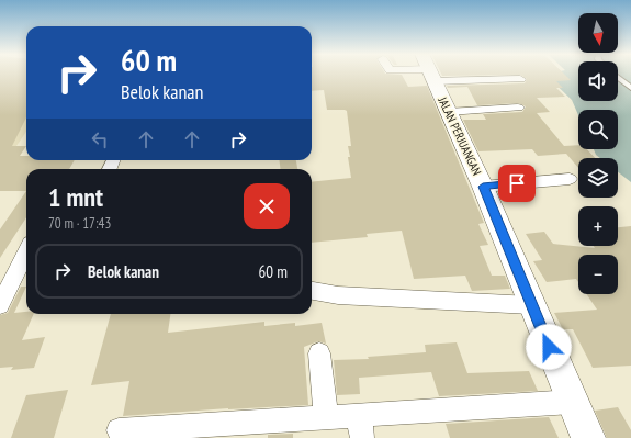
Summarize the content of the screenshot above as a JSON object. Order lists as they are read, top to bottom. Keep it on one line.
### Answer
{"streets":{"street":["JALAN PERJUANGAN"]},"north":"bottom","page":{"map_buttons":["+","−"],"turn":["60 m","Belok kanan"],"heading":["1 mnt","70 m · 17:43"],"list":[{"name":"Belok kanan","value":"60 m"}]}}
